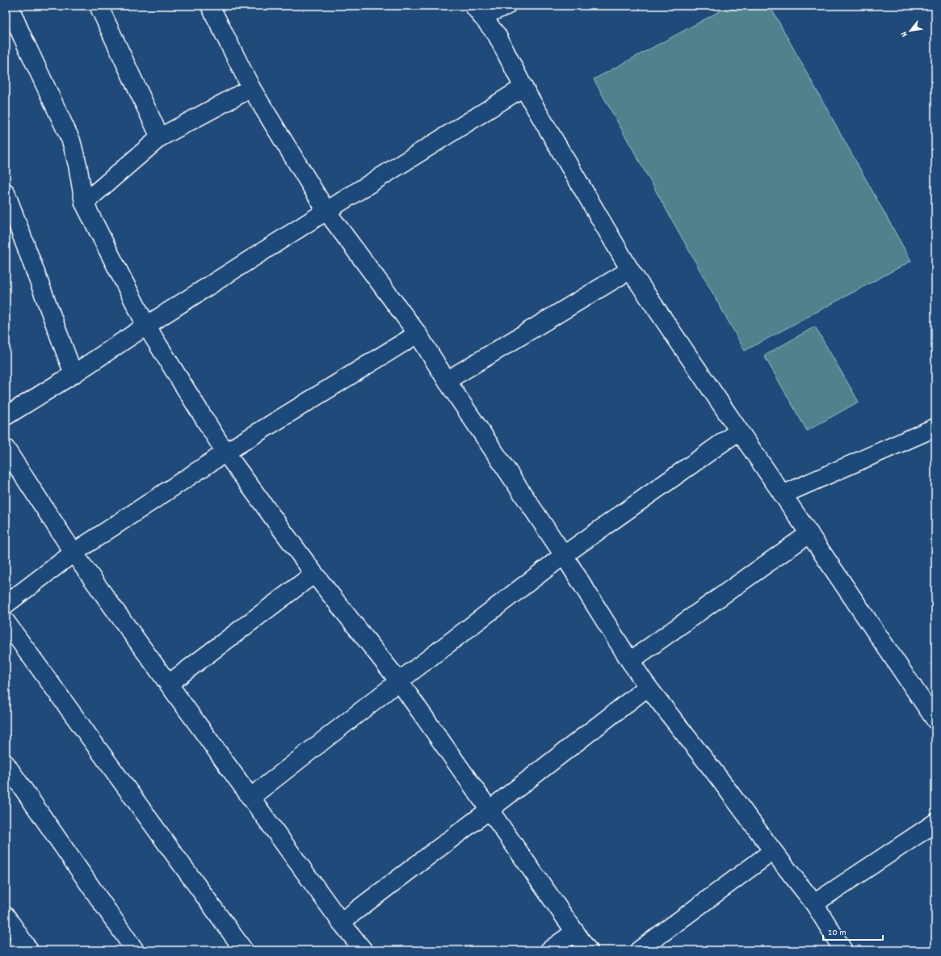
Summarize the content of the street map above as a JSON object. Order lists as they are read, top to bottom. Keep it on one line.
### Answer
{"scale_bar":"20 m","north":"bottom left"}
